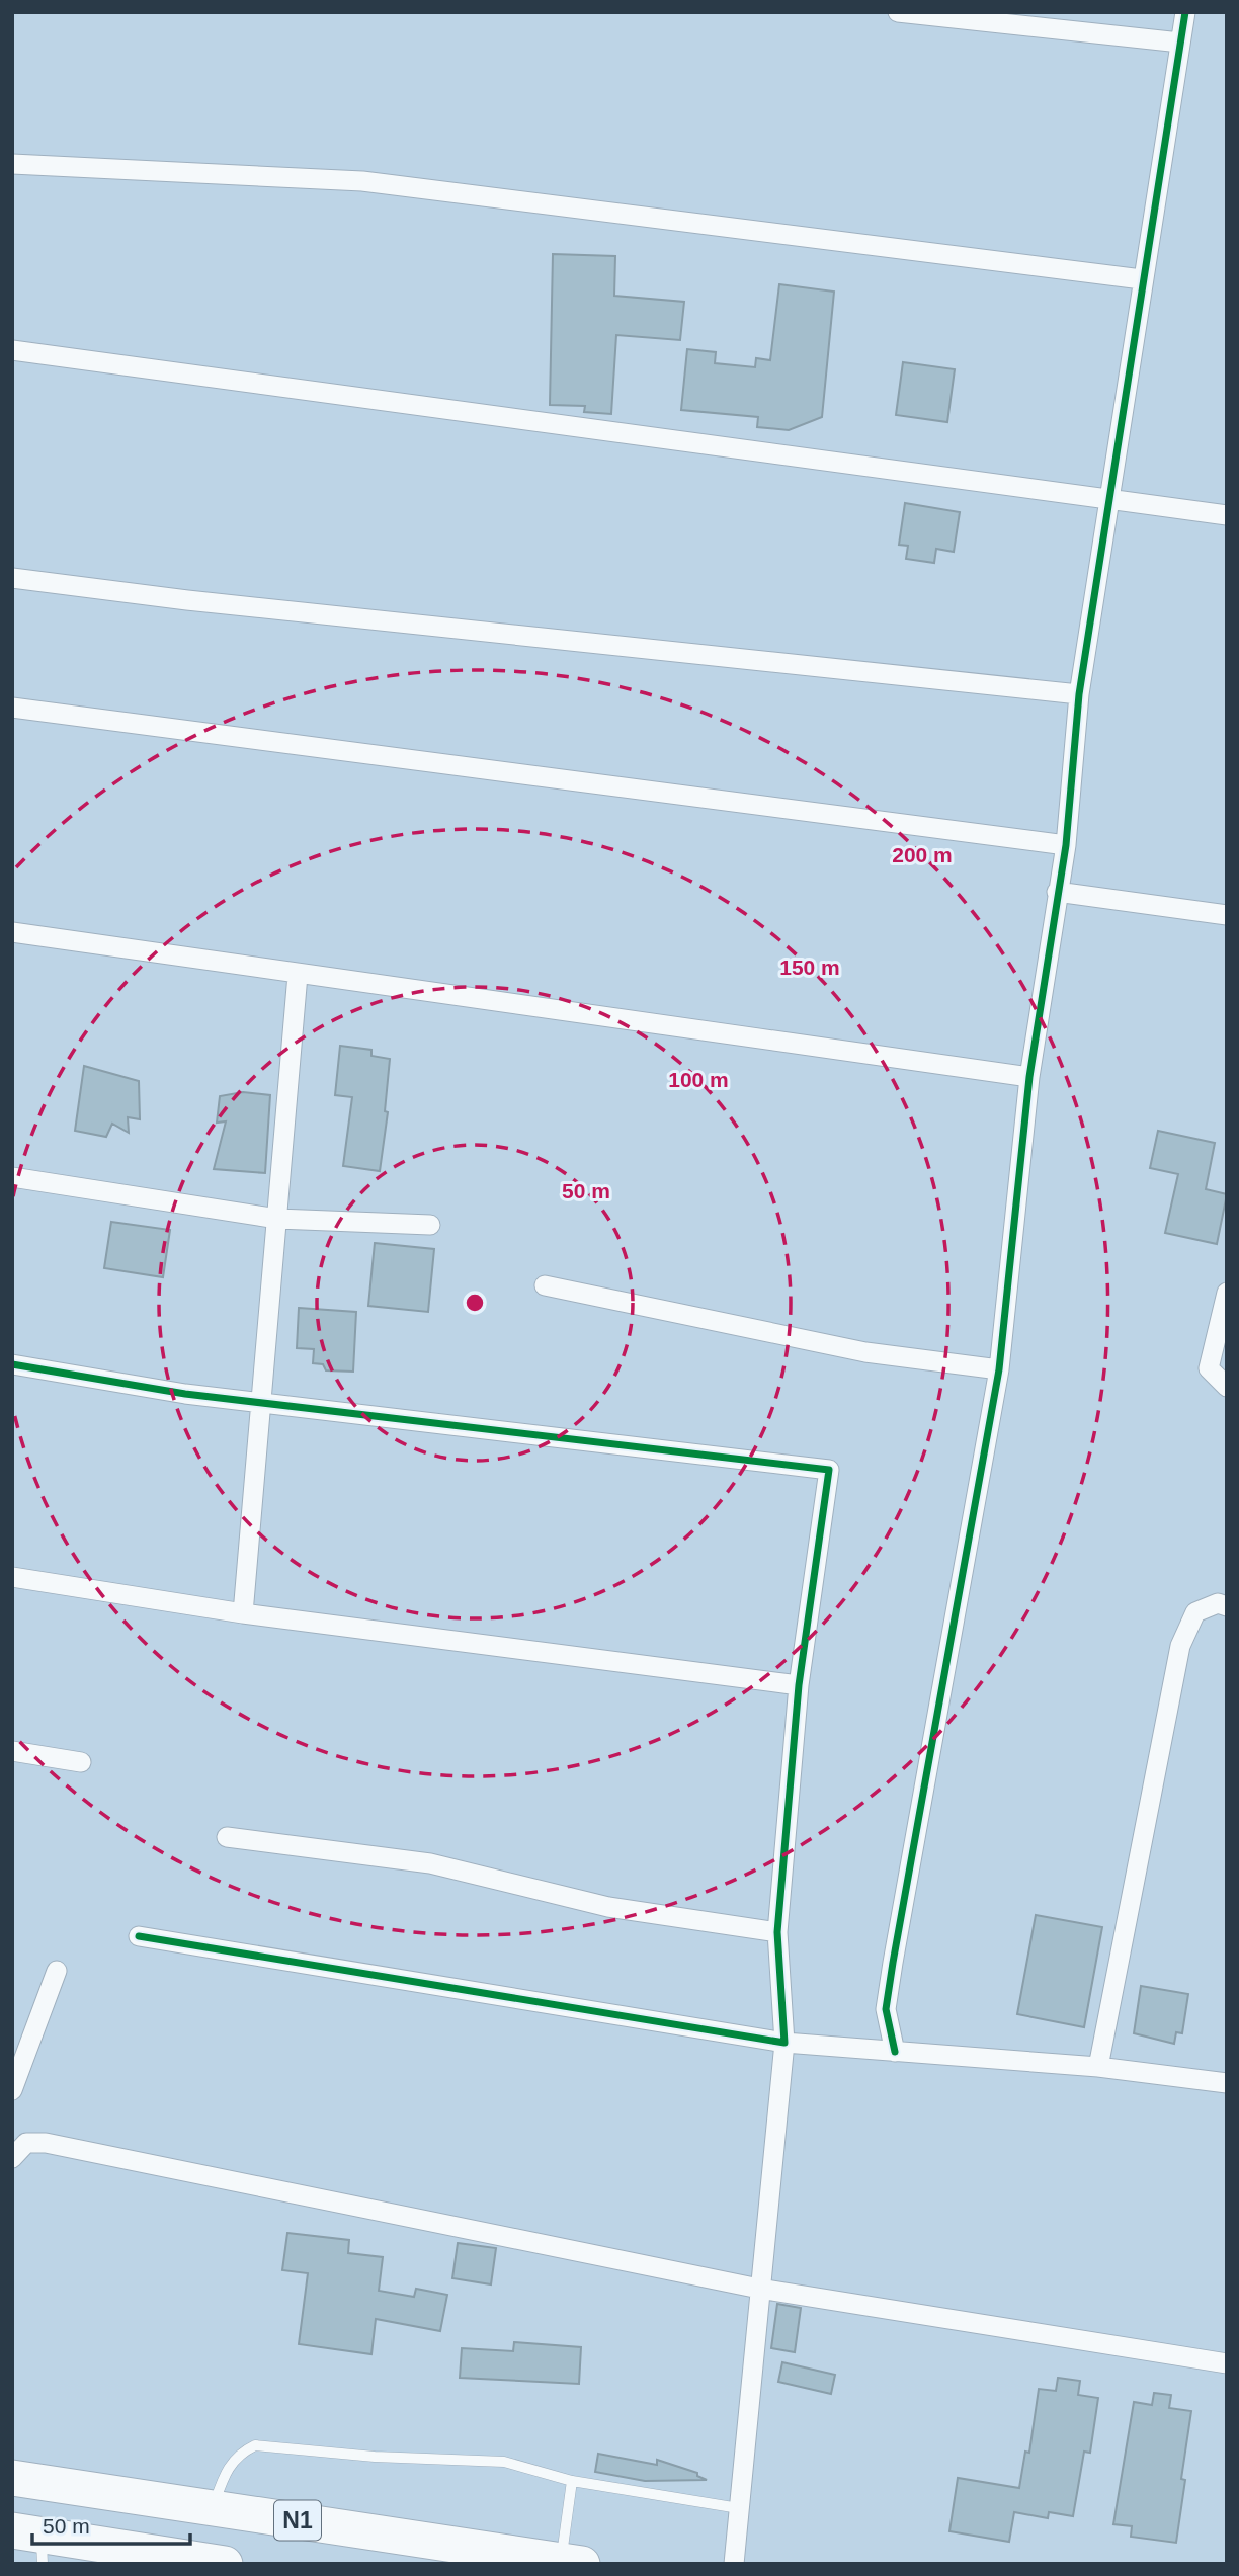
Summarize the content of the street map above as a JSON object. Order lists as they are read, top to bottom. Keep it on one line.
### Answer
{"streets":{"highway":["N1"]},"scale_bar":"50 m","rings":["200 m","150 m","100 m","50 m"]}
